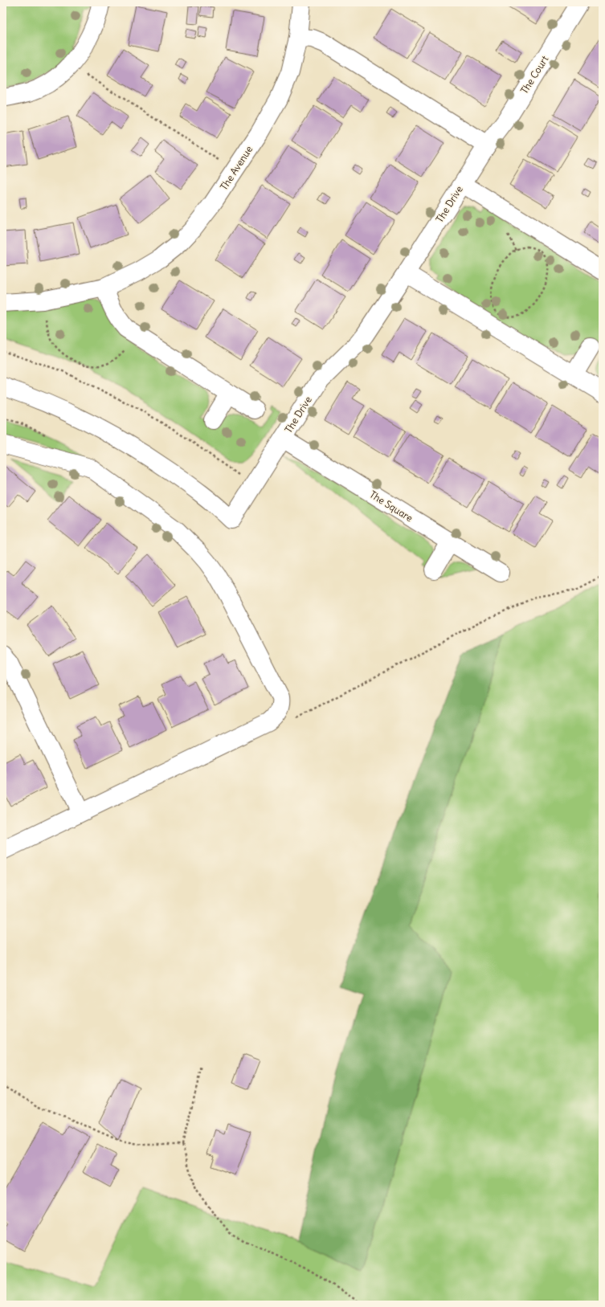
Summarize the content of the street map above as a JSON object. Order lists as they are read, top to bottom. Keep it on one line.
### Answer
{"streets":{"street":["The Court","The Avenue","The Drive","The Square"]},"crossings":[["The Court","The Drive"],["The Drive","The Square"]]}
